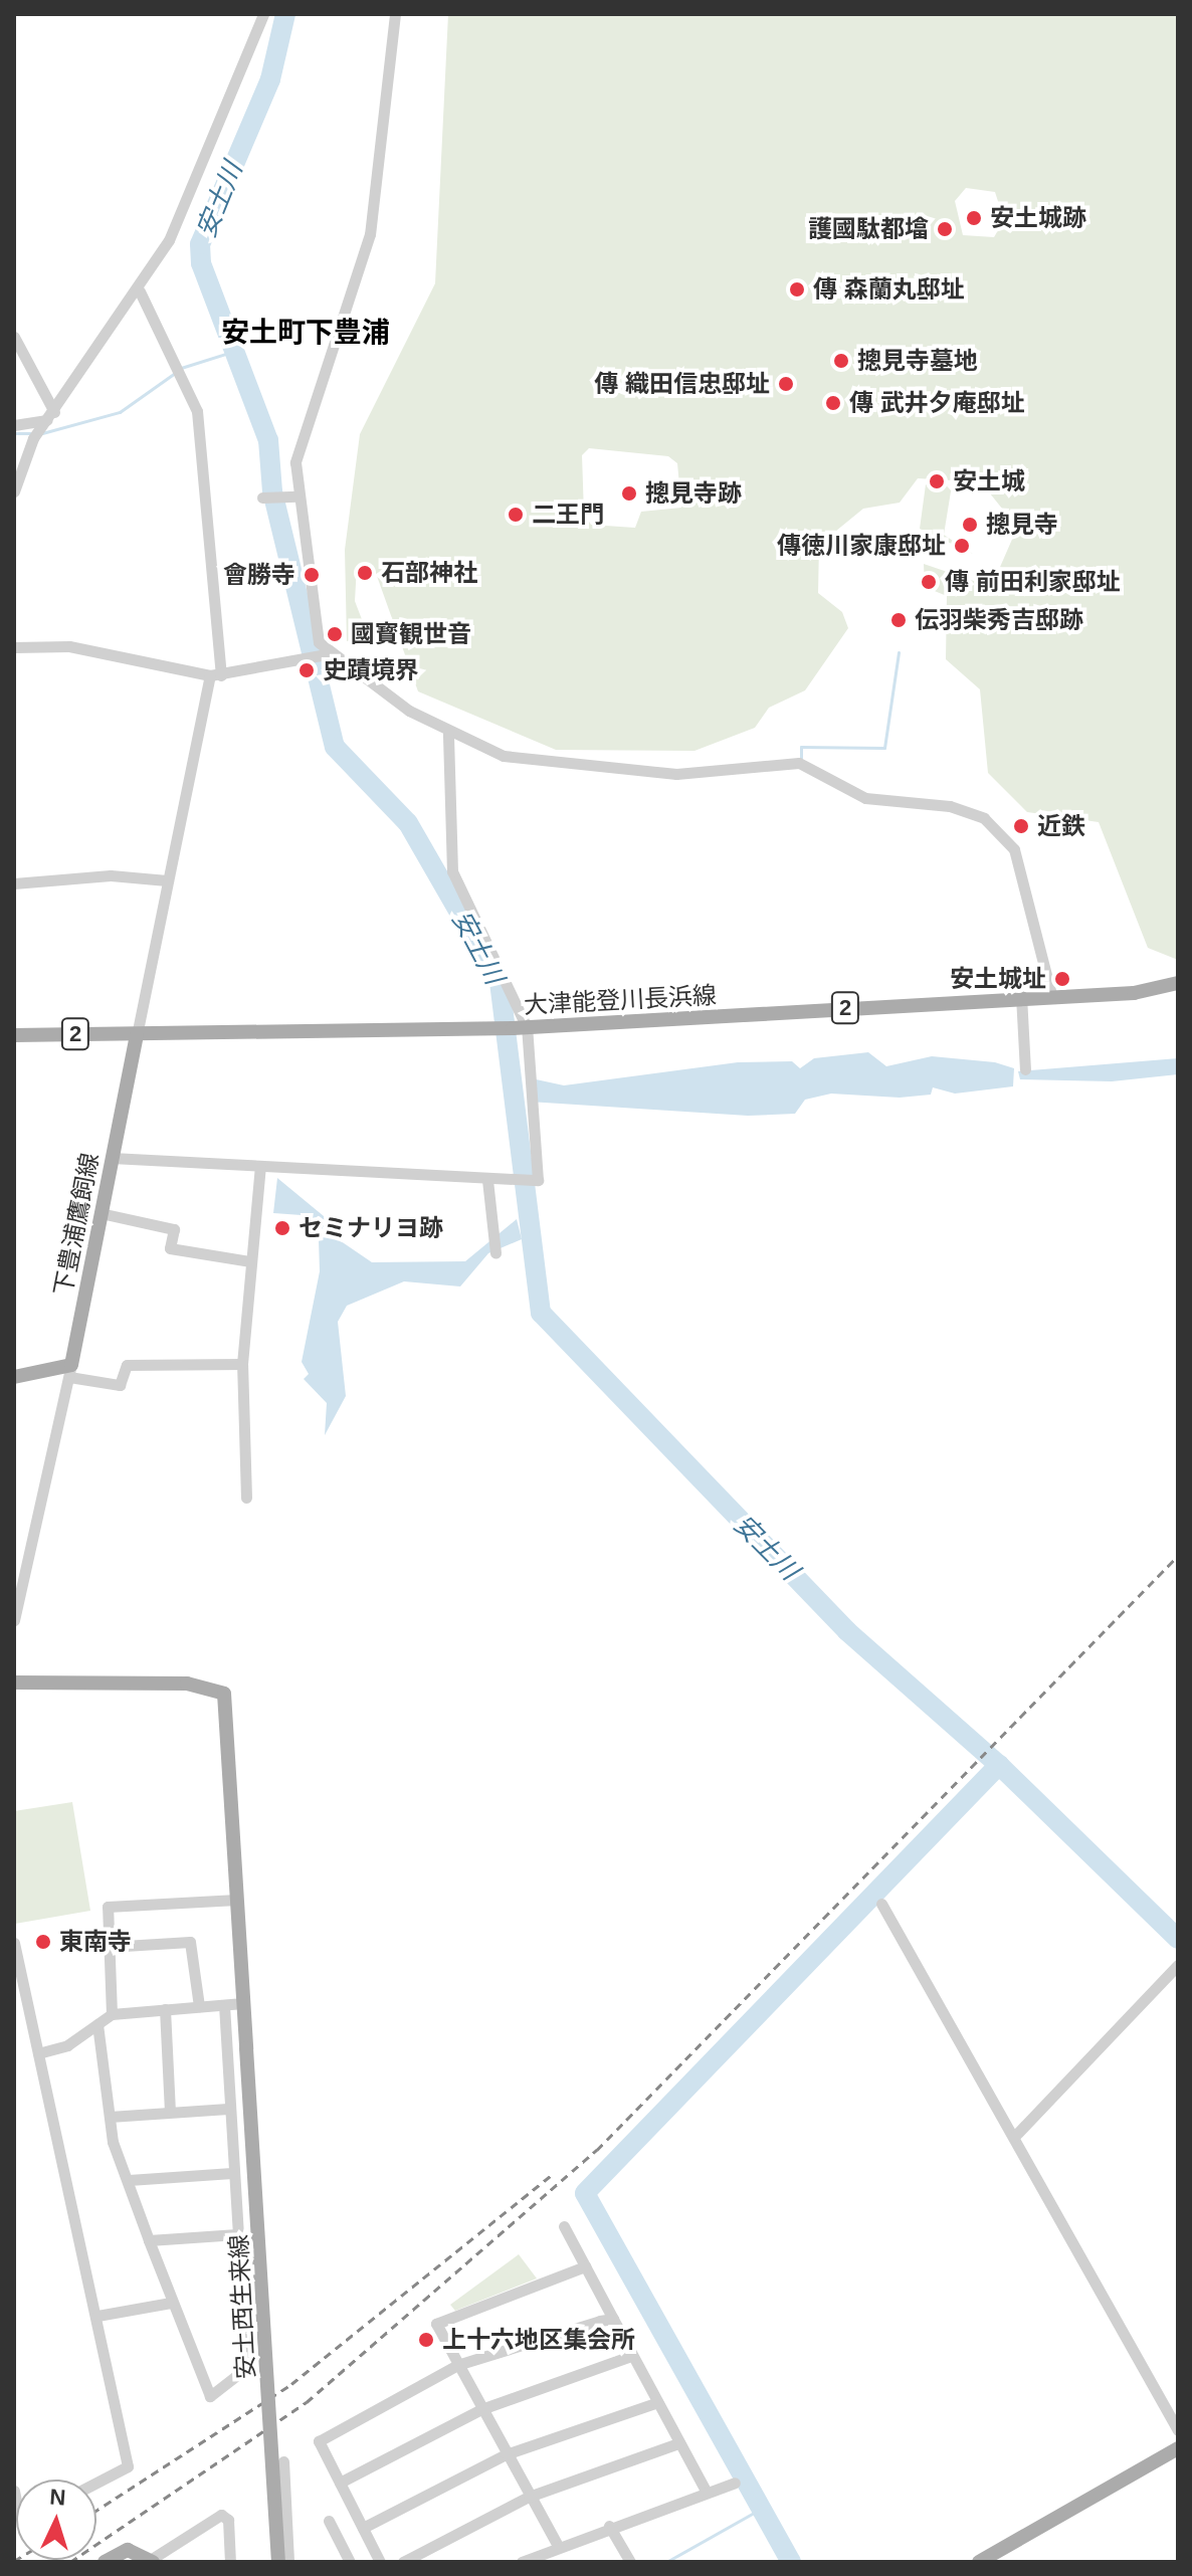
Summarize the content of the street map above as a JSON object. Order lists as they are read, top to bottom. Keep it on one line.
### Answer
{"streets":{"main road":["大津能登川長浜線","2","下豊浦鷹飼線","安土西生来線"]},"crossings":[["大津能登川長浜線","下豊浦鷹飼線"]],"districts":["安土町下豊浦"],"water":["安土川"],"places":["安土城跡","護國駄都墖","傳 森蘭丸邸址","摠見寺墓地","傳 織田信忠邸址","傳 武井夕庵邸址","安土城","摠見寺跡","二王門","摠見寺","傳徳川家康邸址","石部神社","會勝寺","傳 前田利家邸址","伝羽柴秀吉邸跡","國寳観世音","史蹟境界","近鉄","安土城址","セミナリヨ跡","東南寺","上十六地区集会所"],"north":"top"}
